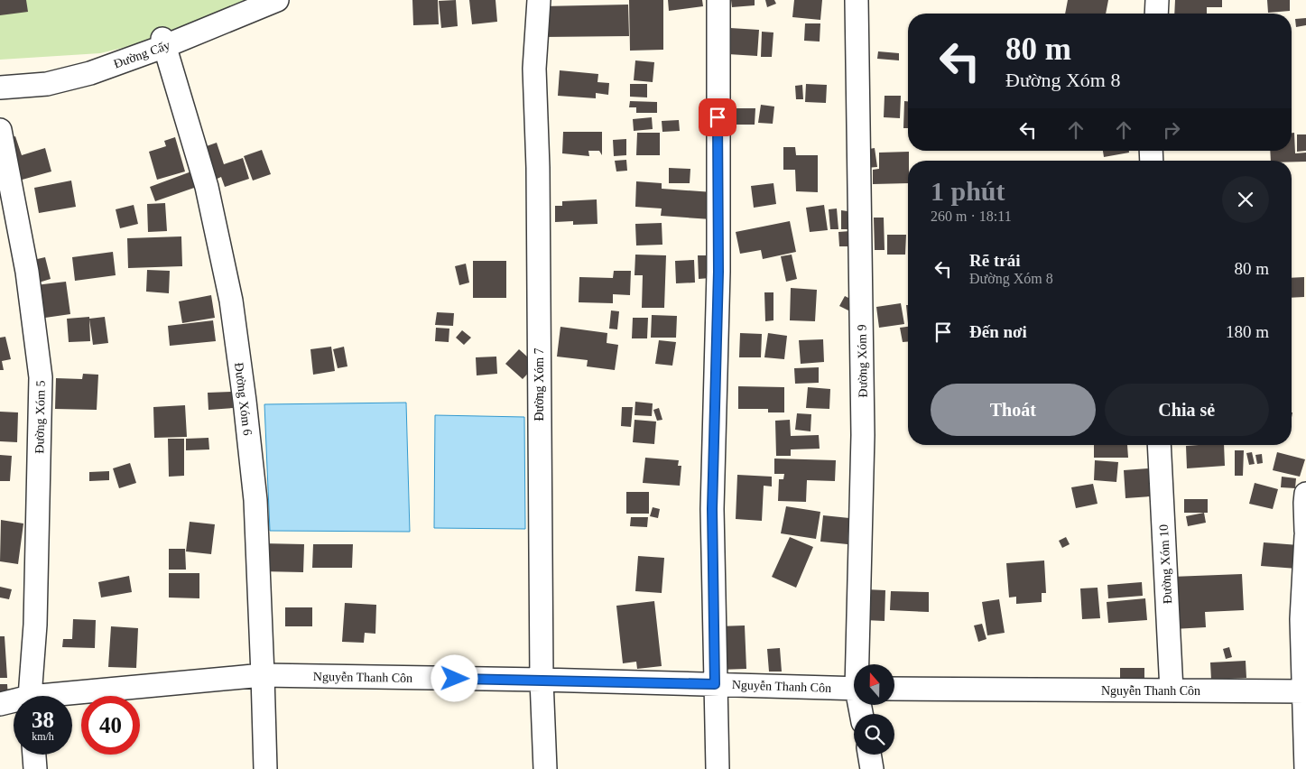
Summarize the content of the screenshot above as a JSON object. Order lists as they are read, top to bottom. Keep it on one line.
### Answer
{"streets":{"street":["Đường Cấy","Đường Xóm 9","Đường Xóm 7","Đường Xóm 6","Đường Xóm 5","Đường Xóm 10","Nguyễn Thanh Côn"]},"crossings":[["Đường Cấy","Đường Xóm 6"],["Đường Xóm 7","Nguyễn Thanh Côn"],["Đường Xóm 6","Nguyễn Thanh Côn"],["Đường Xóm 10","Nguyễn Thanh Côn"]],"north":"top","page":{"turn":["80 m","Đường Xóm 8"],"heading":["1 phút","260 m · 18:11"],"list":[{"name":"Rẽ trái","note":"Đường Xóm 8","value":"80 m"},{"name":"Đến nơi","value":"180 m"}],"buttons":["Thoát","Chia sẻ"],"speed":"38 km/h","limit":"40"}}
